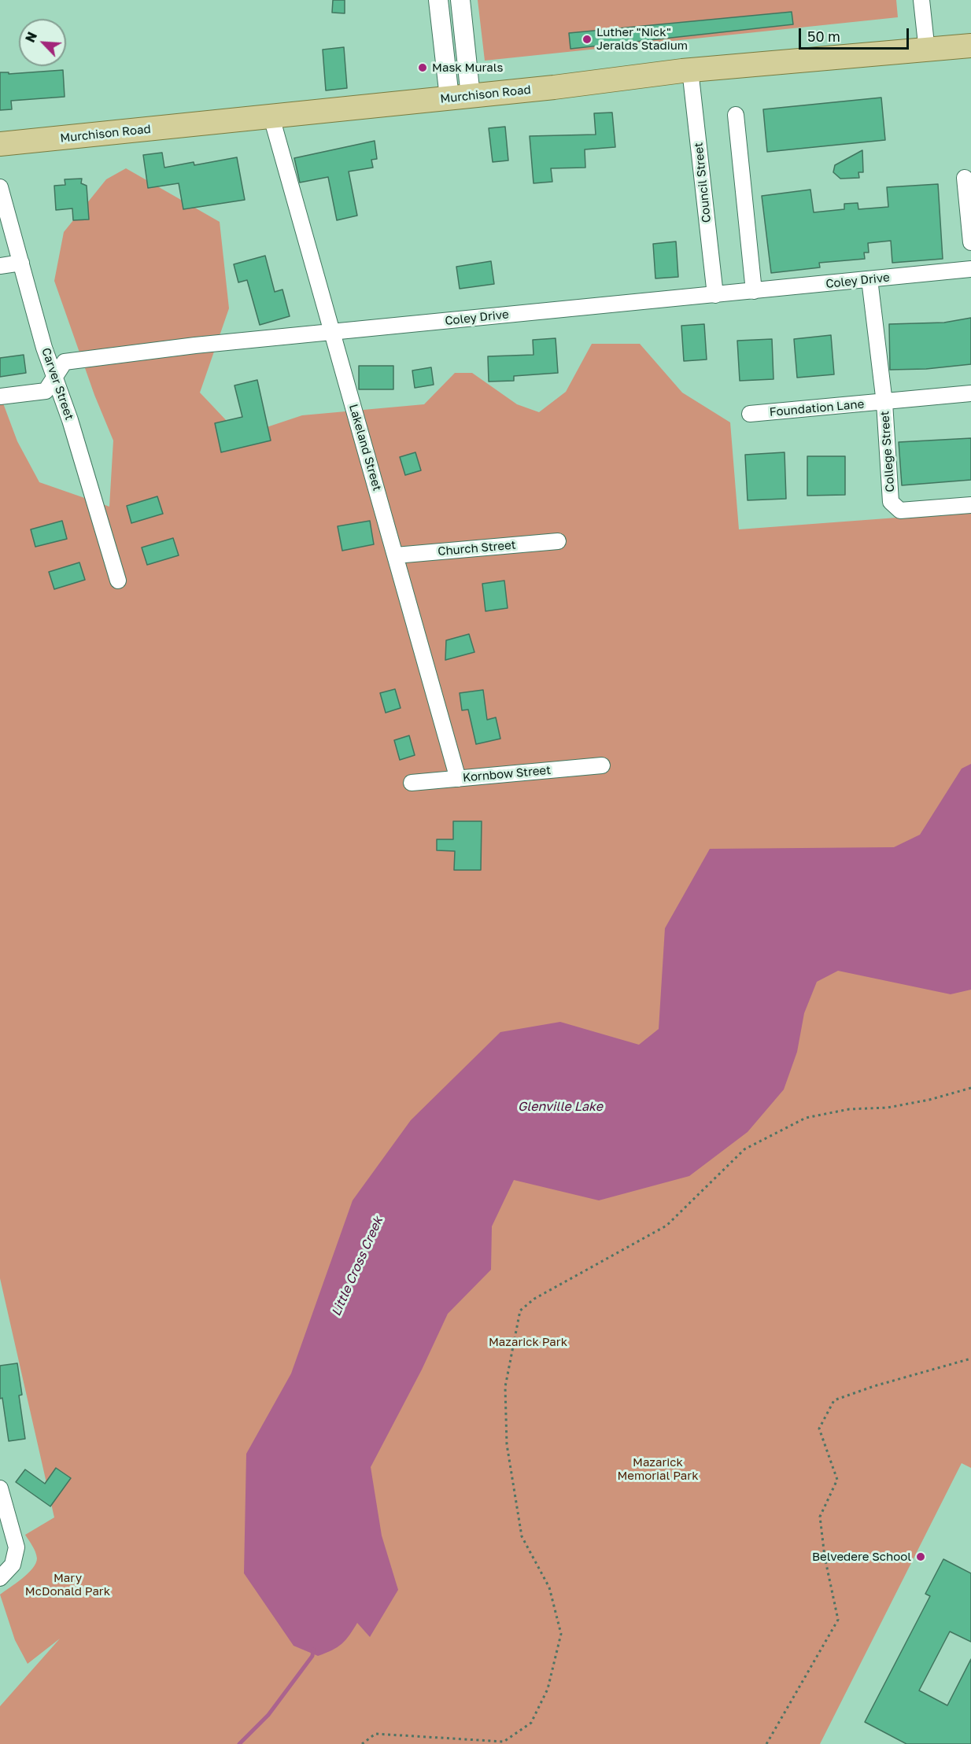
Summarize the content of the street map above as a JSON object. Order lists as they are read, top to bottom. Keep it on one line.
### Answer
{"streets":{"main road":["Murchison Road"],"street":["Council Street","Coley Drive","Carver Street","Foundation Lane","Lakeland Street","College Street","Church Street","Kornbow Street"]},"crossings":[["Murchison Road","Council Street"],["Murchison Road","Lakeland Street"],["Council Street","Coley Drive"],["Coley Drive","Carver Street"],["Coley Drive","Lakeland Street"],["Foundation Lane","College Street"],["Lakeland Street","Church Street"],["Lakeland Street","Kornbow Street"]],"water":["Glenville Lake","Little Cross Creek"],"parks":["Mazarick Park","Mazarick Memorial Park","Mary McDonald Park"],"places":["Luther \"Nick\" Jeralds Stadium","Mask Murals","Belvedere School"],"scale_bar":"50 m","north":"top left"}
